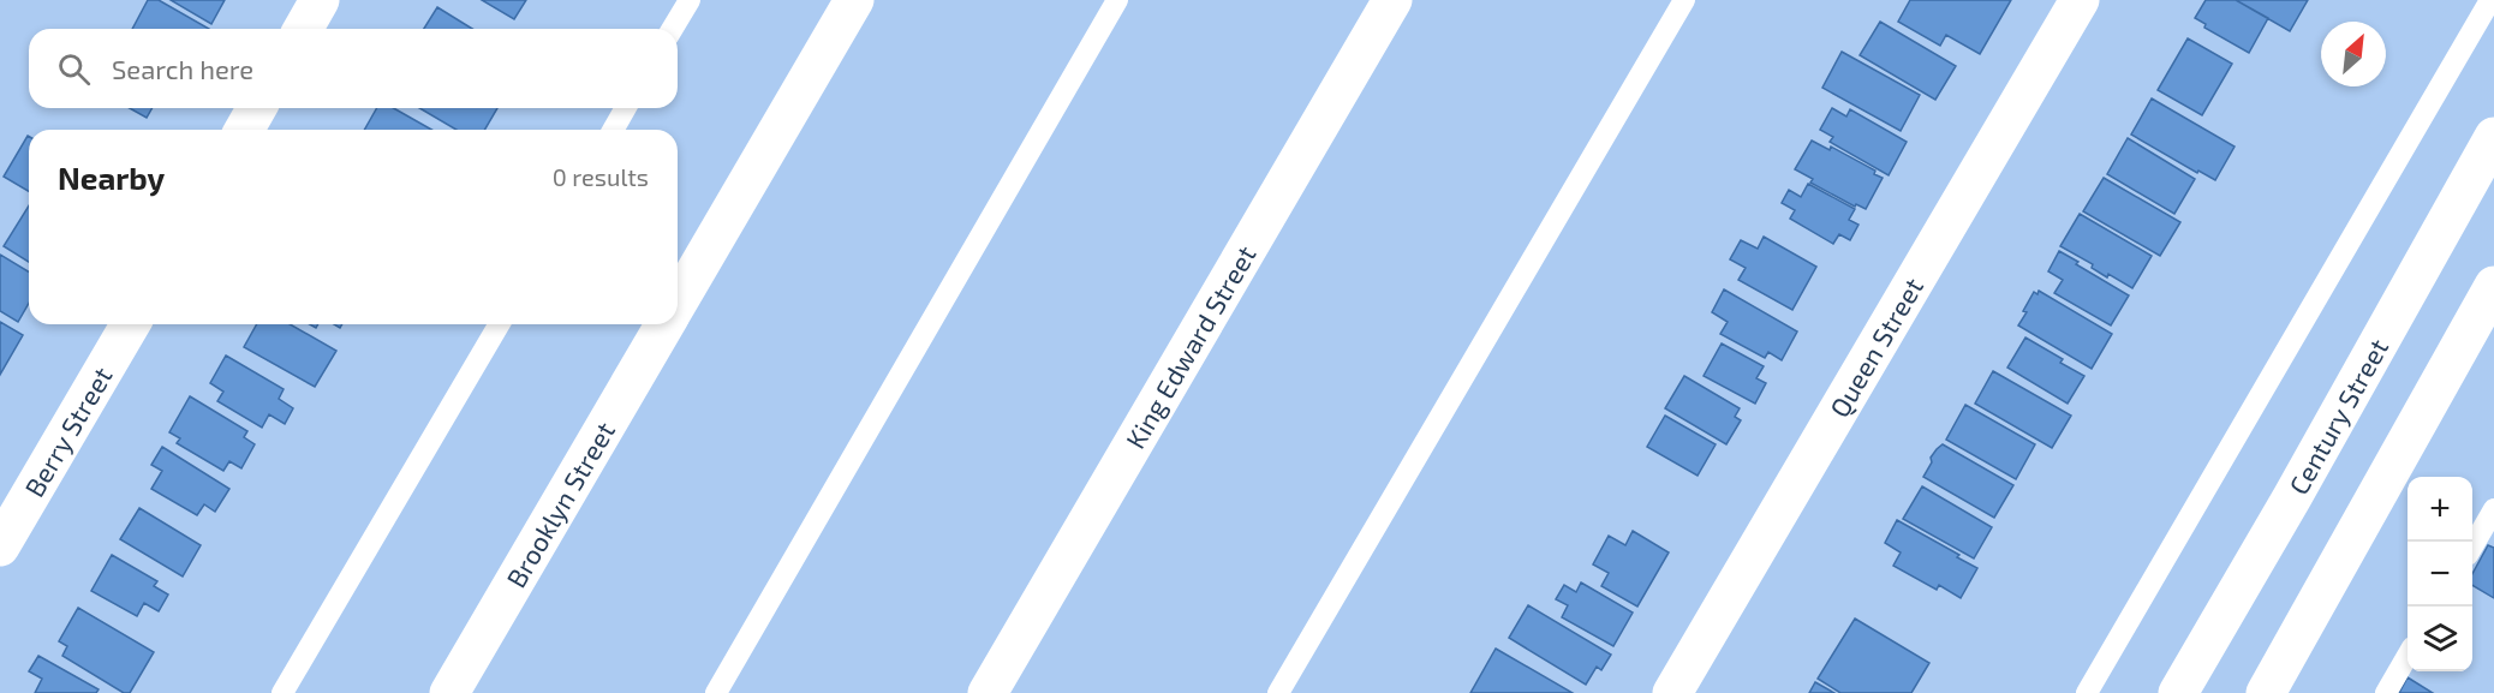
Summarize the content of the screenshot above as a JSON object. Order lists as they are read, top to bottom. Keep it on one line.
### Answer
{"streets":{"street":["King Edward Street","Queen Street","Century Street","Berry Street","Brooklyn Street"]},"north":"top right","page":{"search":"Search here","heading":["Nearby","0 results"],"map_buttons":["+","−"]}}
